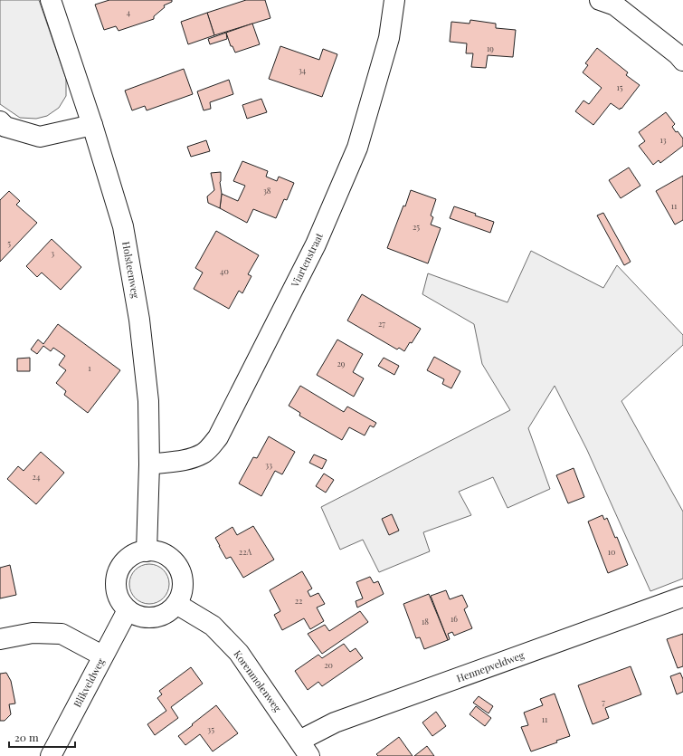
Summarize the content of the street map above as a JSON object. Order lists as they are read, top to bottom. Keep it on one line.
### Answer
{"streets":{"street":["Viartenstraat","Holsteenweg","Hennepveldweg","Korenmolenweg","Blikveldweg"]},"crossings":[["Viartenstraat","Holsteenweg"],["Holsteenweg","Korenmolenweg"],["Holsteenweg","Blikveldweg"],["Hennepveldweg","Korenmolenweg"],["Korenmolenweg","Blikveldweg"]],"house_numbers":["4","19","34","15","13","38","11","25","5","3","40","27","29","1","33","24","22A","10","22","16","18","20","7","11","35"],"scale_bar":"20 m"}
